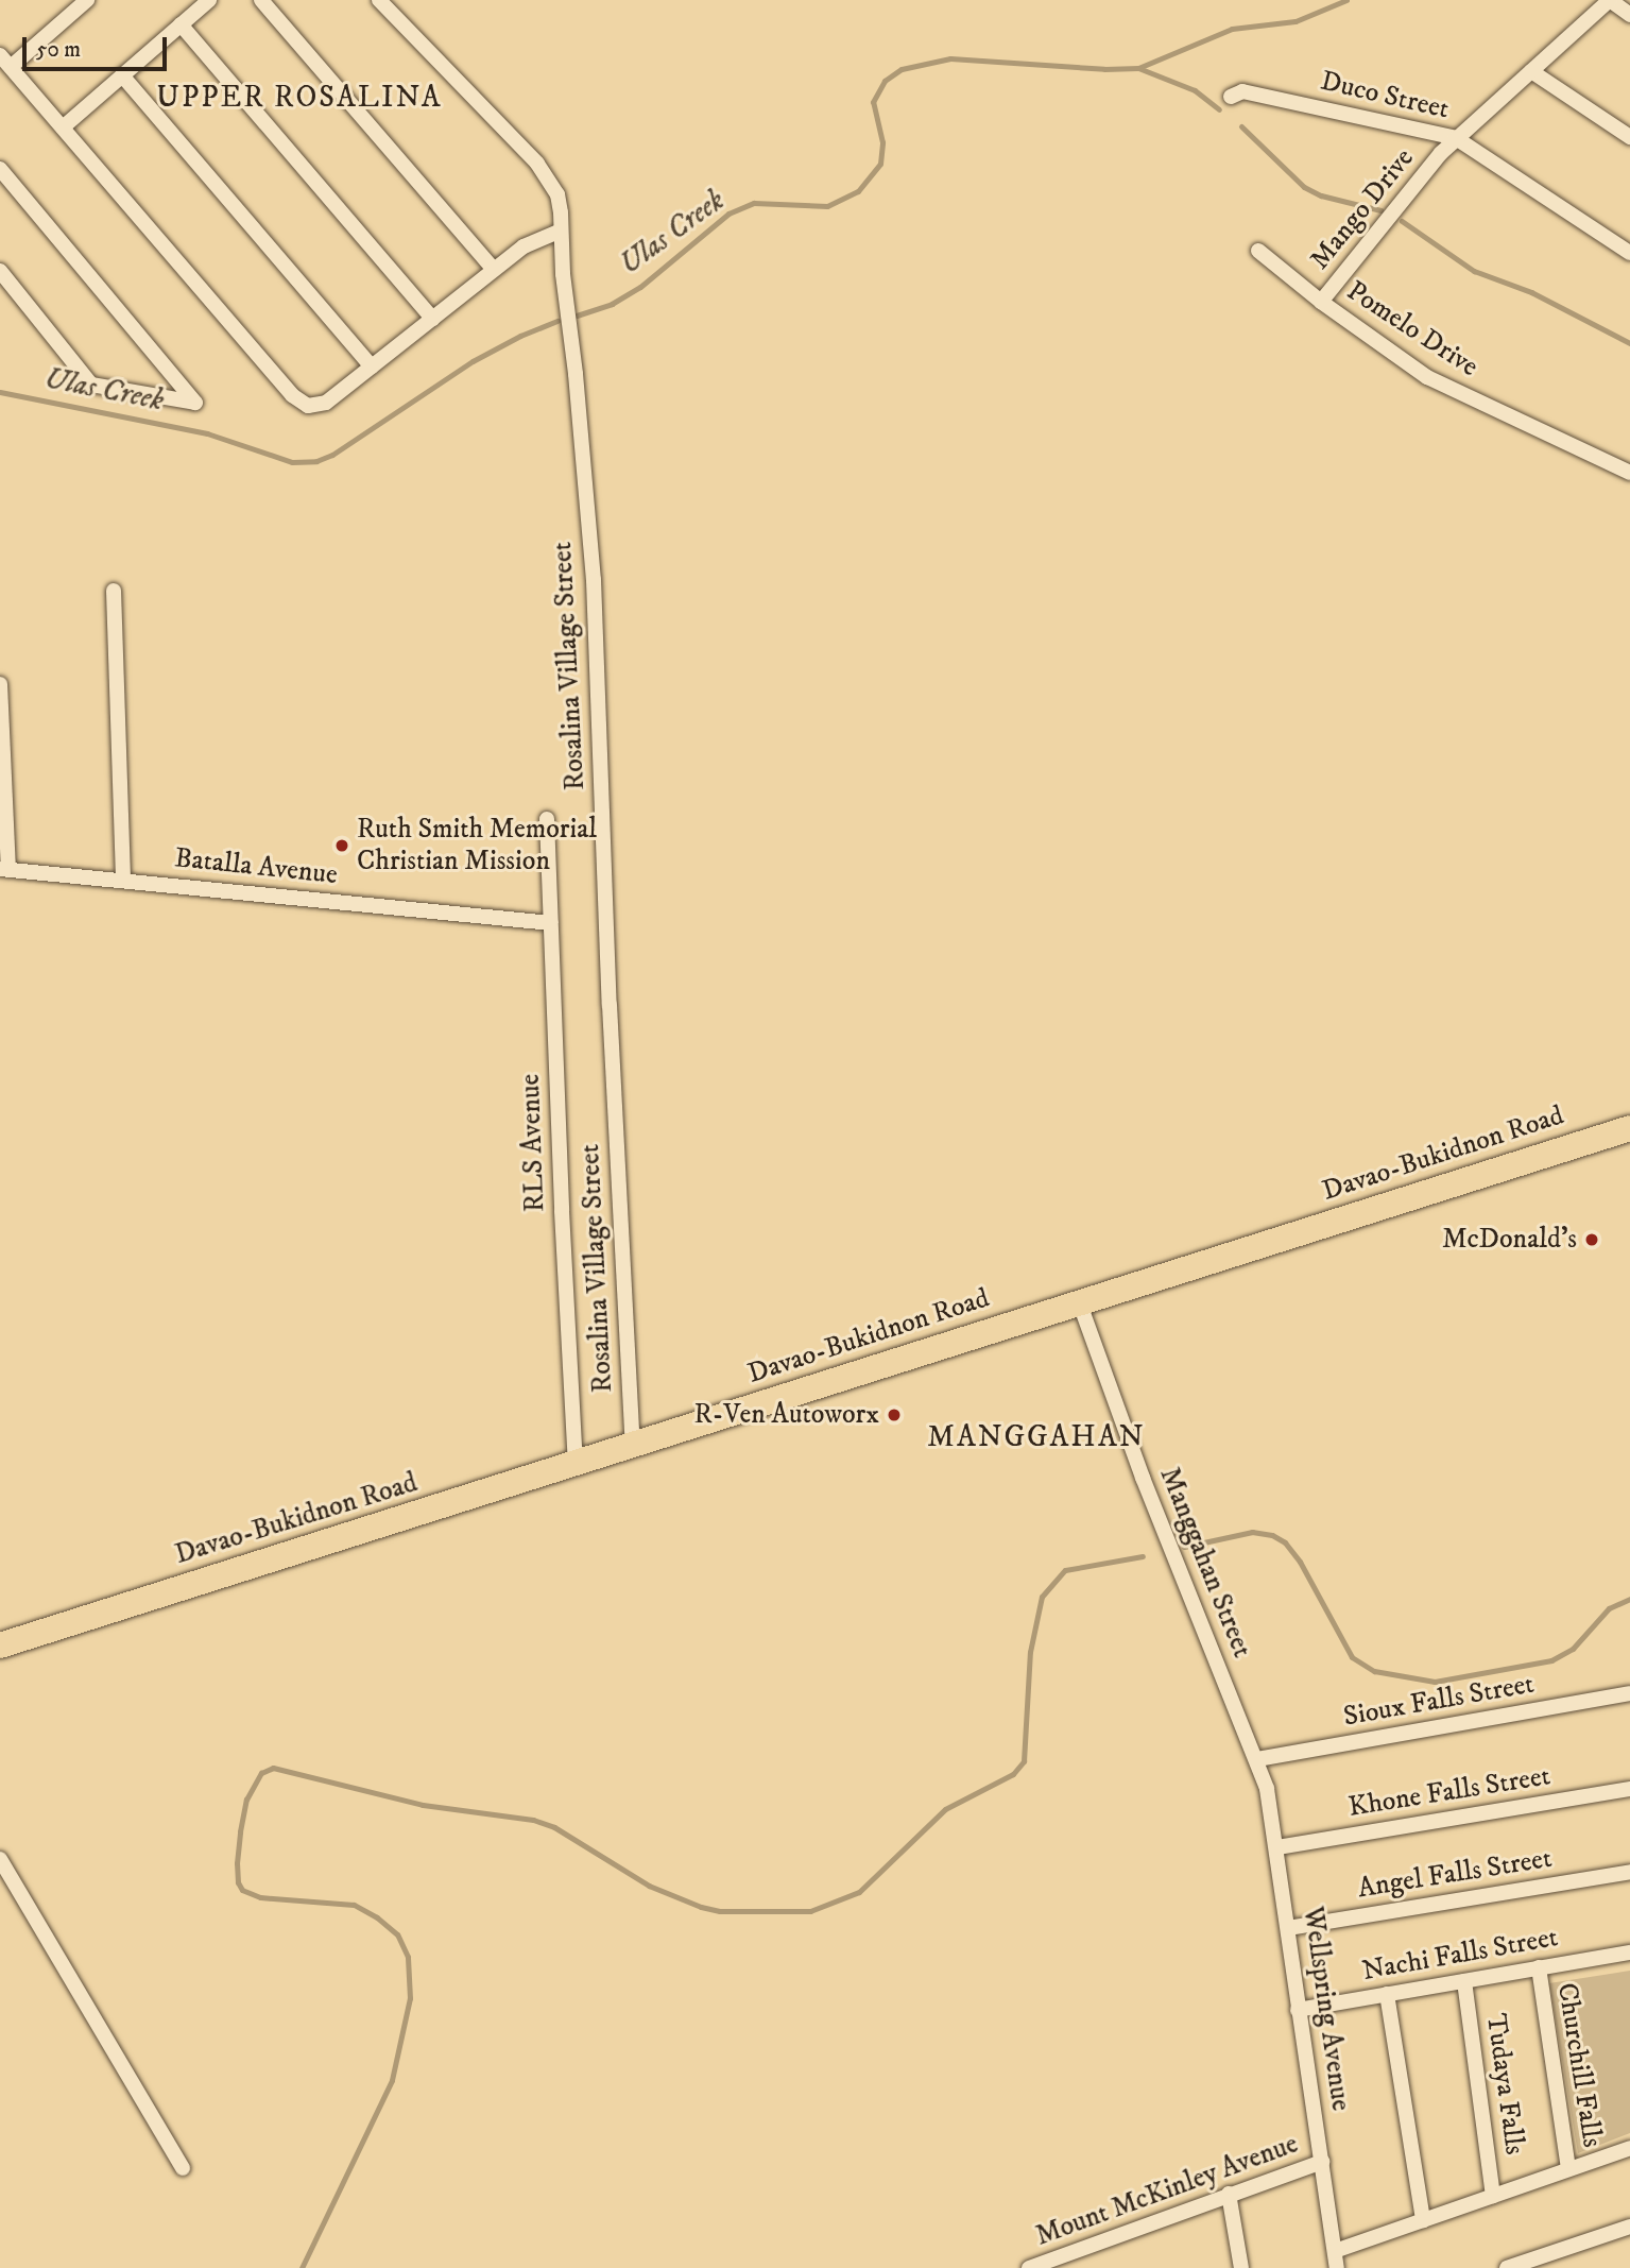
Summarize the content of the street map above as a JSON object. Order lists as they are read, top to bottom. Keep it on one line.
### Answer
{"streets":{"highway":["Davao-Bukidnon Road"],"street":["Duco Street","Mango Drive","Pomelo Drive","Rosalina Village Street","Batalla Avenue","RLS Avenue","Manggahan Street","Sioux Falls Street","Khone Falls Street","Angel Falls Street","Nachi Falls Street","Wellspring Avenue","Churchill Falls","Tudaya Falls","Mount McKinley Avenue"]},"crossings":[["Duco Street","Mango Drive"],["Mango Drive","Pomelo Drive"],["Rosalina Village Street","Davao-Bukidnon Road"],["Batalla Avenue","RLS Avenue"],["RLS Avenue","Davao-Bukidnon Road"],["Davao-Bukidnon Road","Manggahan Street"],["Manggahan Street","Sioux Falls Street"],["Manggahan Street","Wellspring Avenue"],["Sioux Falls Street","Wellspring Avenue"],["Khone Falls Street","Wellspring Avenue"],["Angel Falls Street","Wellspring Avenue"],["Nachi Falls Street","Wellspring Avenue"],["Nachi Falls Street","Churchill Falls"],["Nachi Falls Street","Tudaya Falls"],["Wellspring Avenue","Mount McKinley Avenue"]],"districts":["UPPER ROSALINA","MANGGAHAN"],"water":["Ulas Creek"],"places":["Ruth Smith Memorial Christian Mission","McDonald's","R-Ven Autoworx"],"scale_bar":"50 m"}
